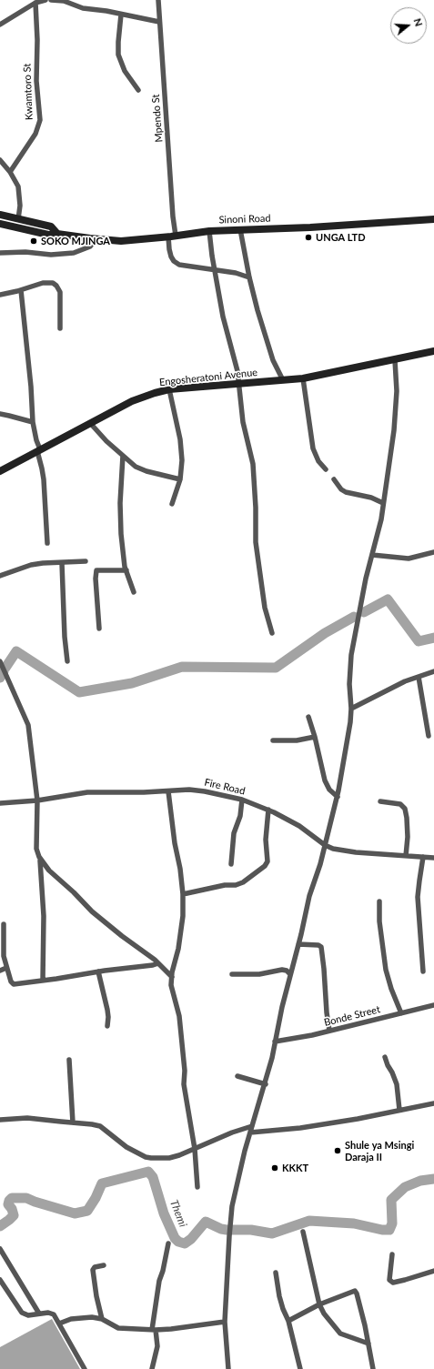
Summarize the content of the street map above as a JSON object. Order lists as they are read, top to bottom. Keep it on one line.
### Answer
{"streets":{"street":["Kwamtoro St","Mpendo St","Sinoni Road","Engosheratoni Avenue","Fire Road","Bonde Street"]},"crossings":[["Mpendo St","Sinoni Road"]],"water":["Themi"],"places":["UNGA LTD","SOKO MJINGA","Shule ya Msingi Daraja II","KKKT"],"north":"right"}
